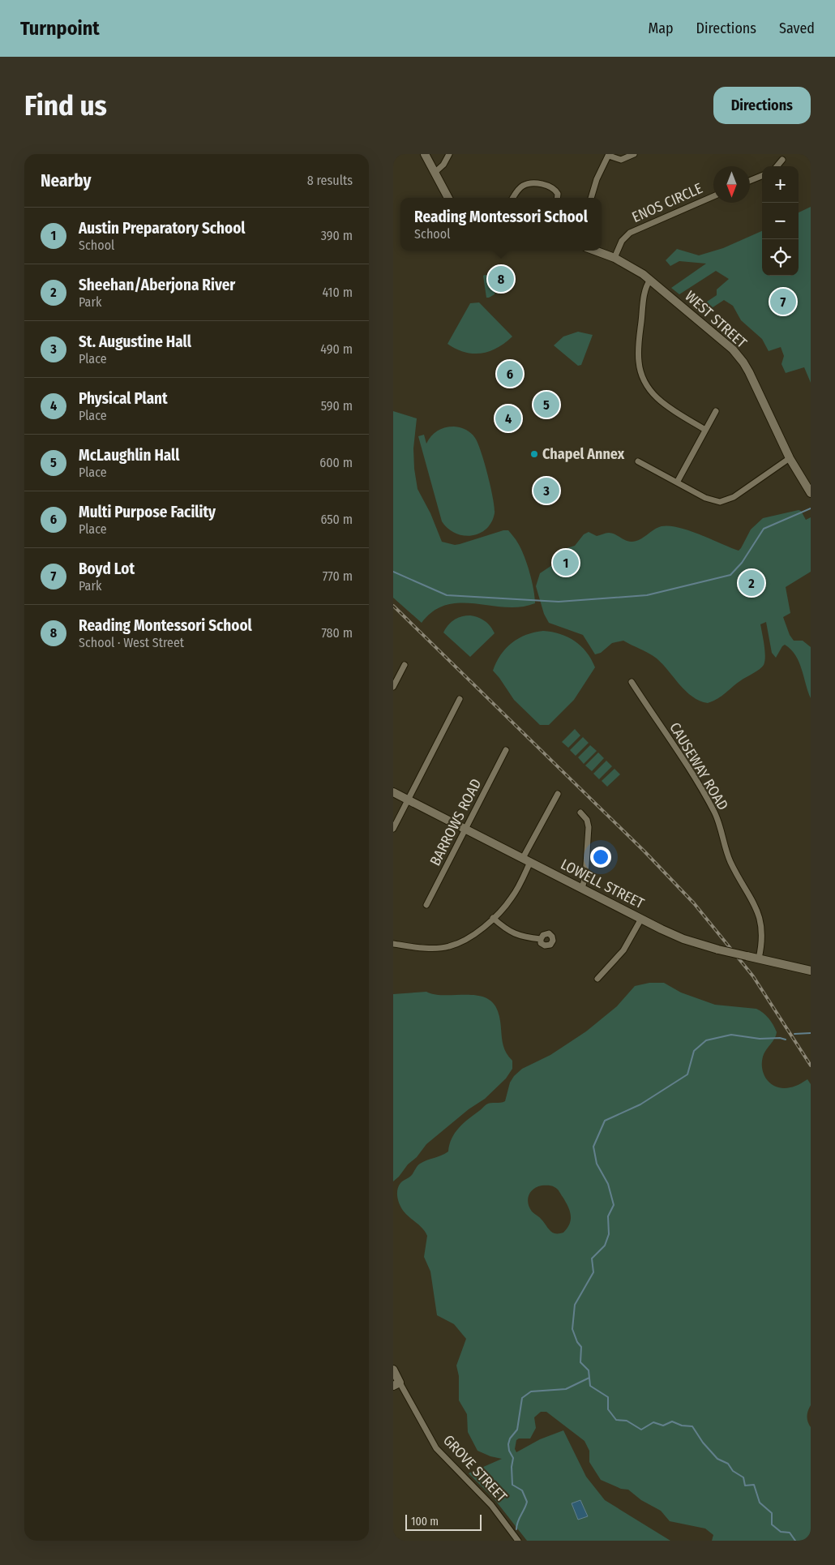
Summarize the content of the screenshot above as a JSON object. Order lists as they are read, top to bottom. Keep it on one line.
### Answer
{"streets":{"main road":["WEST STREET","LOWELL STREET","GROVE STREET"],"street":["ENOS CIRCLE","CAUSEWAY ROAD","BARROWS ROAD"]},"crossings":[["ENOS CIRCLE","WEST STREET"],["CAUSEWAY ROAD","LOWELL STREET"],["BARROWS ROAD","LOWELL STREET"]],"places":["Chapel Annex"],"scale_bar":"100 m","north":"bottom","page":{"header":"Turnpoint","nav":["Map","Directions","Saved"],"buttons":"Directions","title":"Find us","heading":["Nearby","8 results"],"map_buttons":["+","−"],"popup":["Reading Montessori School","School"],"list":[{"mark":"1","name":"Austin Preparatory School","note":"School","value":"390 m"},{"mark":"2","name":"Sheehan/Aberjona River","note":"Park","value":"410 m"},{"mark":"3","name":"St. Augustine Hall","note":"Place","value":"490 m"},{"mark":"4","name":"Physical Plant","note":"Place","value":"590 m"},{"mark":"5","name":"McLaughlin Hall","note":"Place","value":"600 m"},{"mark":"6","name":"Multi Purpose Facility","note":"Place","value":"650 m"},{"mark":"7","name":"Boyd Lot","note":"Park","value":"770 m"},{"mark":"8","name":"Reading Montessori School","note":"School · West Street","value":"780 m"}],"pins":["8","7","6","5","4","3","1","2"],"scale":"100 m"}}
